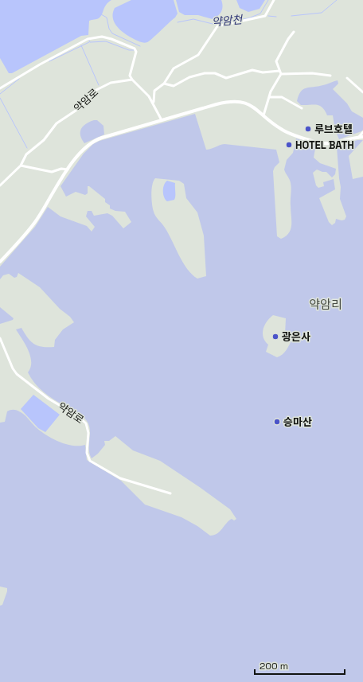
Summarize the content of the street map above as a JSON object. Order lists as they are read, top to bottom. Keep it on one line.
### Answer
{"streets":{"street":["약암로"]},"districts":["약암리"],"water":["약암천"],"places":["루브호텔","HOTEL BATH","광은사","승마산"],"scale_bar":"200 m"}
